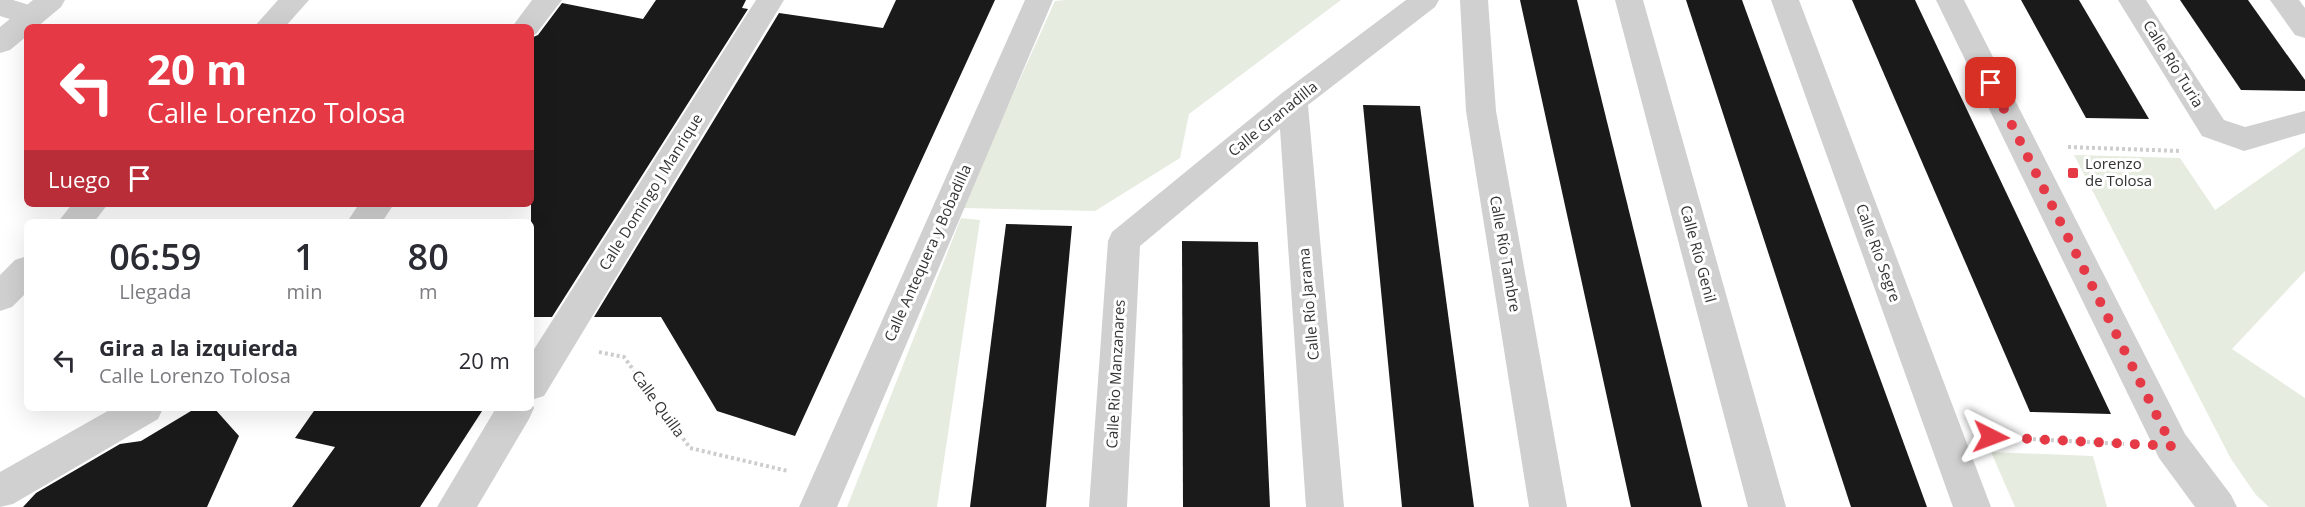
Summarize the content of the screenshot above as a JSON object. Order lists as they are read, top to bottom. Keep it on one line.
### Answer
{"streets":{"street":["Calle Río Turia","Calle Granadilla","Calle Domingo J Manrique","Calle Antequera y Bobadilla","Calle Río Segre","Calle Río Tambre","Calle Río Genil","Calle Río Jarama","Calle Rio Manzanares"],"path":["Calle Quilla"]},"crossings":[["Calle Granadilla","Calle Río Jarama"],["Calle Granadilla","Calle Rio Manzanares"],["Calle Domingo J Manrique","Calle Quilla"],["Calle Antequera y Bobadilla","Calle Quilla"]],"places":{"transit":["Lorenzo de Tolosa"]},"page":{"turn":["20 m","Calle Lorenzo Tolosa"],"then":"Luego","eta":["06:59","Llegada","1","min","80","m"],"list":[{"name":"Gira a la izquierda","note":"Calle Lorenzo Tolosa","value":"20 m"}]}}
